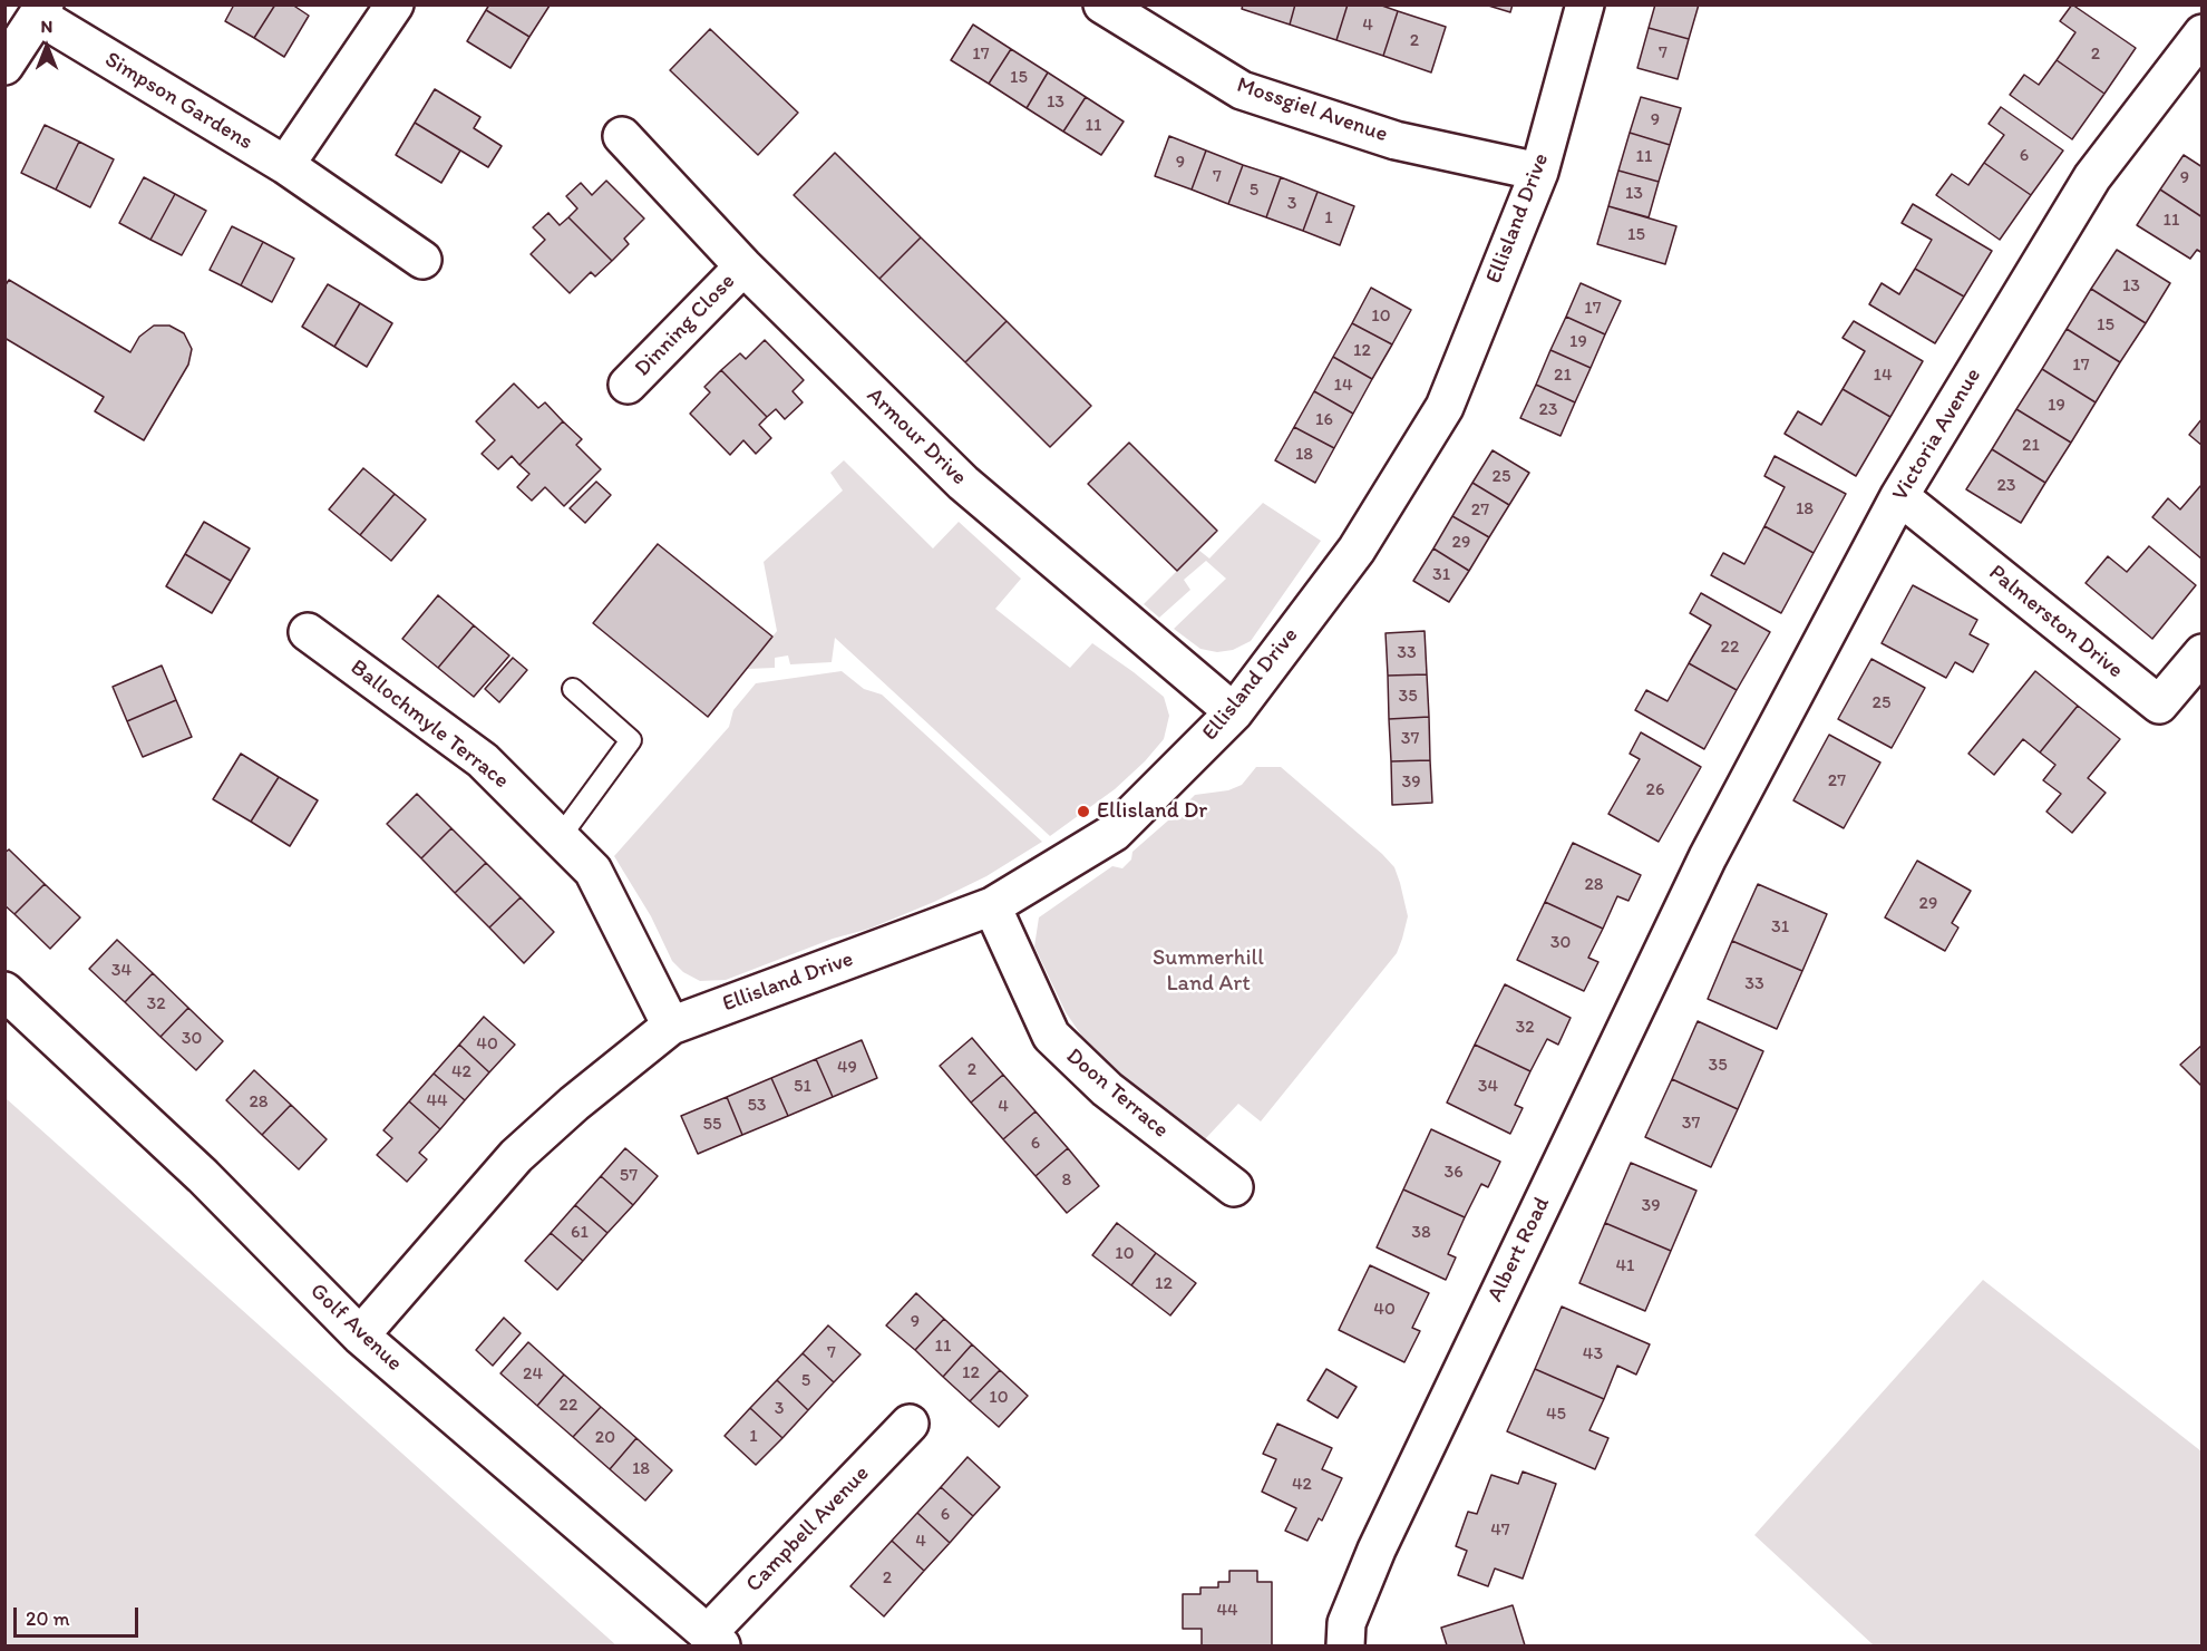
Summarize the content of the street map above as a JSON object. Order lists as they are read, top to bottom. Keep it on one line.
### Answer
{"streets":{"street":["Simpson Gardens","Mossgiel Avenue","Ellisland Drive","Dinning Close","Victoria Avenue","Armour Drive","Palmerston Drive","Ballochmyle Terrace","Doon Terrace","Albert Road","Golf Avenue","Campbell Avenue"]},"crossings":[["Mossgiel Avenue","Ellisland Drive"],["Ellisland Drive","Armour Drive"],["Ellisland Drive","Ballochmyle Terrace"],["Ellisland Drive","Doon Terrace"],["Ellisland Drive","Golf Avenue"],["Dinning Close","Armour Drive"],["Victoria Avenue","Palmerston Drive"],["Victoria Avenue","Albert Road"],["Golf Avenue","Campbell Avenue"]],"parks":["Summerhill Land Art"],"places":["Ellisland Dr"],"house_numbers":["4","2","7","17","2","15","13","9","11","6","11","9","7","9","5","13","3","1","11","15","13","17","10","15","19","12","17","21","14","14","19","23","16","21","18","25","23","18","27","29","31","22","33","35","25","37","27","39","26","28","29","31","30","34","33","32","32","30","40","35","49","2","42","51","34","44","28","53","4","37","55","6","36","57","8","39","61","38","10","41","12","40","9","11","7","43","12","24","5","10","22","3","45","1","20","18","42","6","47","4","2","44"],"scale_bar":"20 m","north":"top"}
